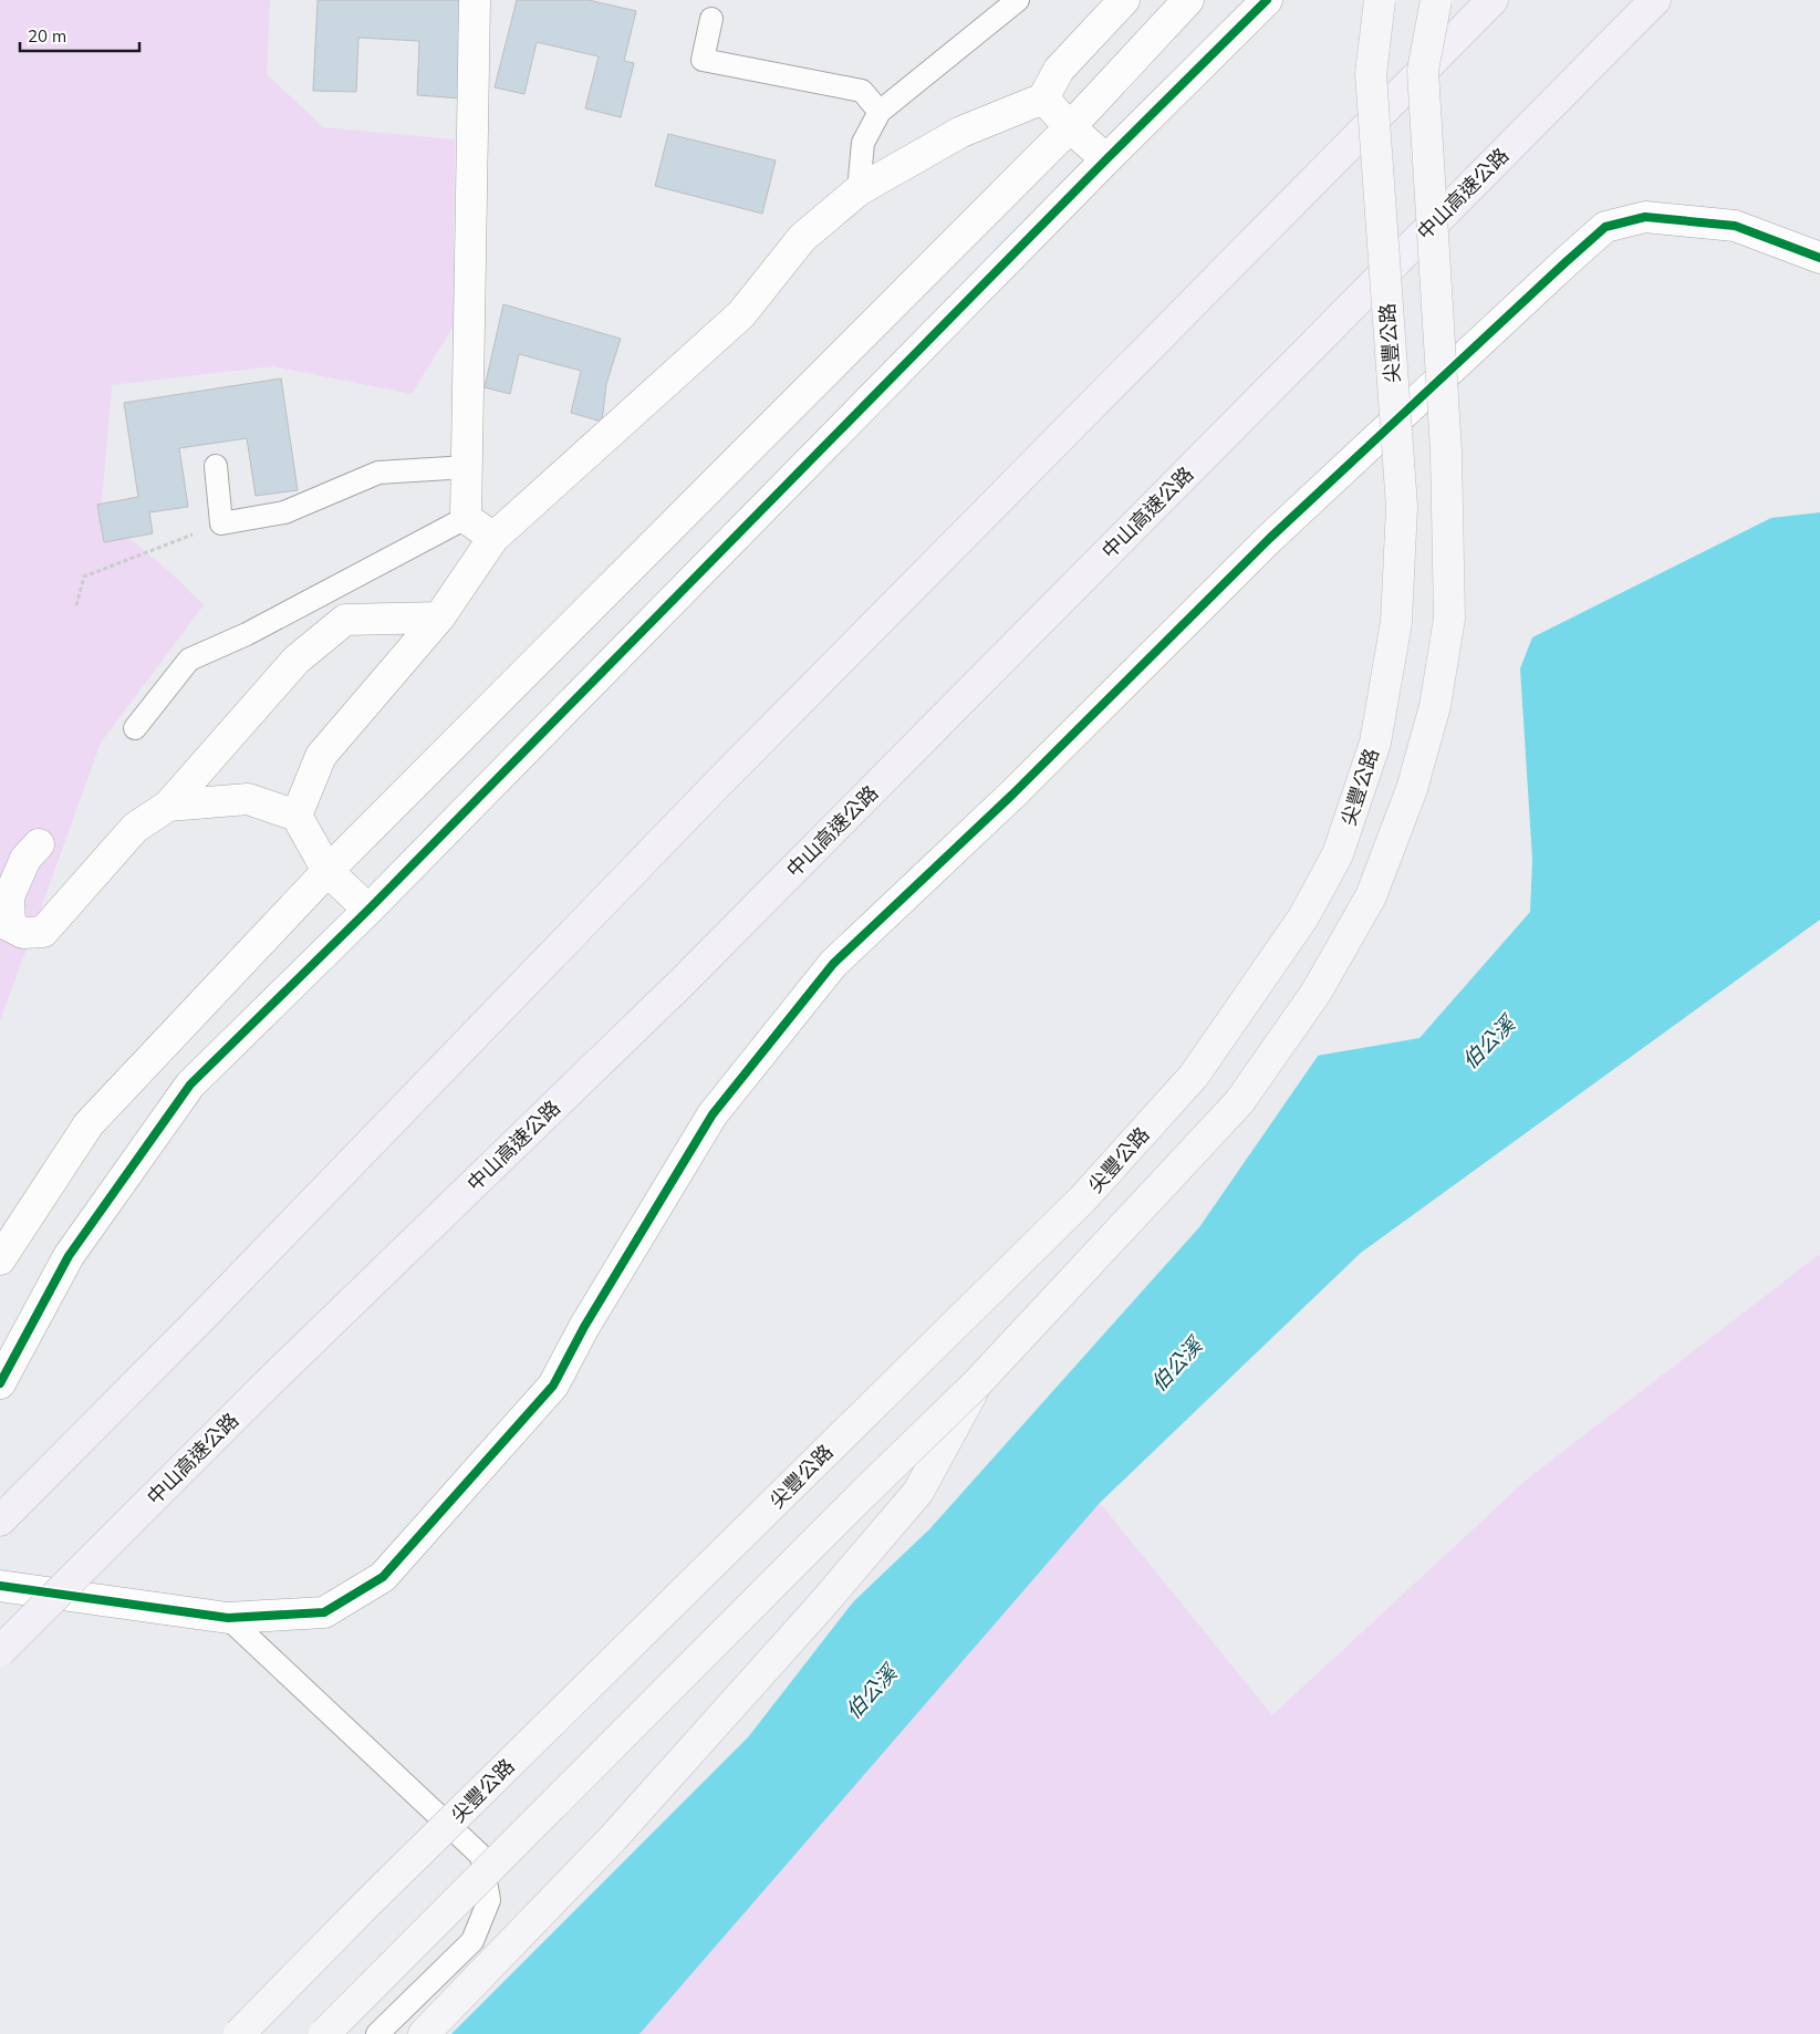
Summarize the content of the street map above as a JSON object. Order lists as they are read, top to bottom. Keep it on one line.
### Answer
{"streets":{"highway":["中山高速公路"],"main road":["尖豐公路"]},"water":["伯公溪"],"scale_bar":"20 m"}
